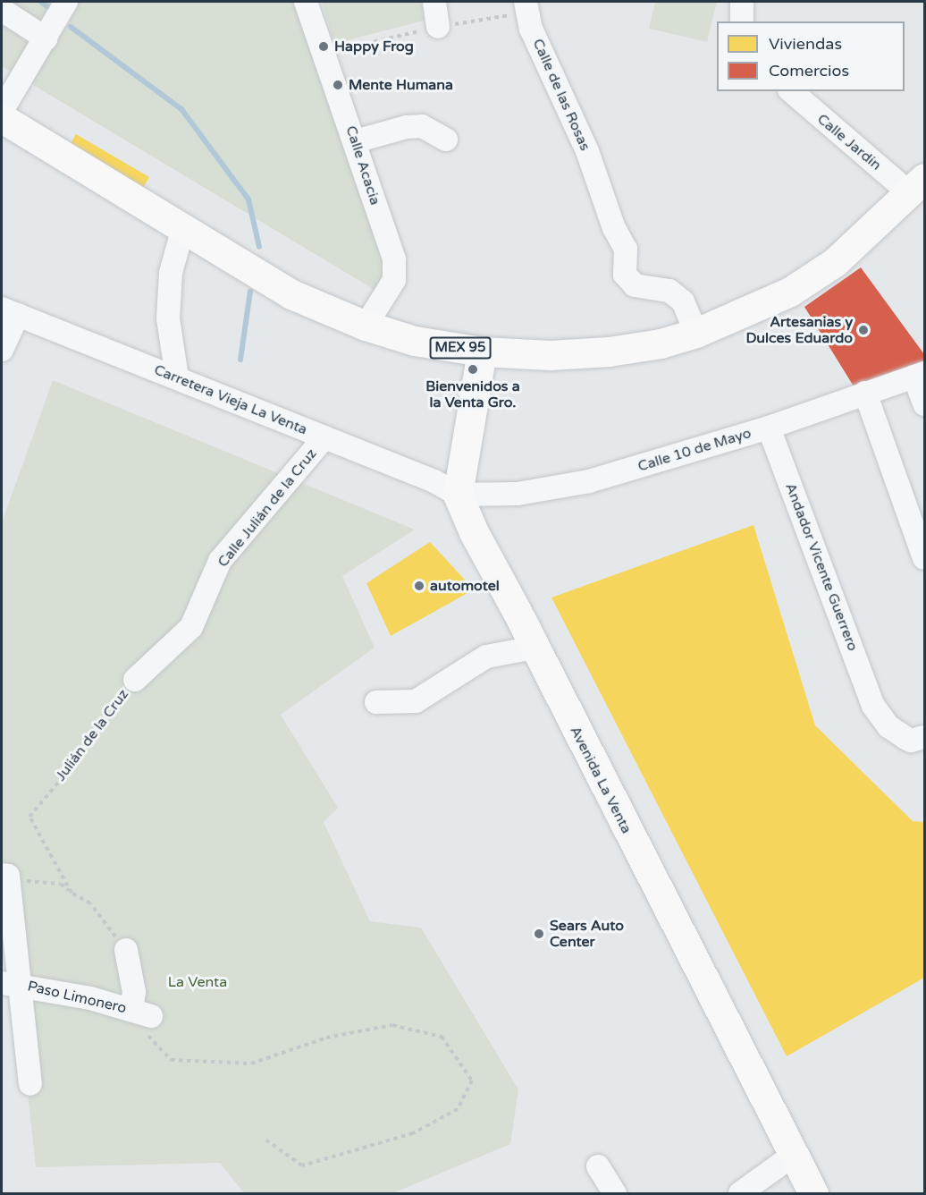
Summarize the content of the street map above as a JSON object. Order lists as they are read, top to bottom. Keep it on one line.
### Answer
{"streets":{"main road":["MEX 95","Avenida La Venta"],"street":["Calle de las Rosas","Calle Jardín","Calle Acacia","Carretera Vieja La Venta","Calle 10 de Mayo","Calle Julián de la Cruz","Andador Vicente Guerrero","Paso Limonero"],"path":["Julián de la Cruz"]},"crossings":[["Calle de las Rosas","MEX 95"],["Calle Jardín","MEX 95"],["Calle Acacia","MEX 95"],["Carretera Vieja La Venta","Calle 10 de Mayo"],["Carretera Vieja La Venta","Calle Julián de la Cruz"],["Carretera Vieja La Venta","Avenida La Venta"],["Calle 10 de Mayo","Andador Vicente Guerrero"],["Calle 10 de Mayo","Avenida La Venta"],["Calle Julián de la Cruz","Julián de la Cruz"]],"parks":["La Venta"],"places":["Happy Frog","Mente Humana","Artesanias y Dulces Eduardo","Bienvenidos a la Venta Gro.","automotel","Sears Auto Center"],"legend":["Viviendas","Comercios"]}
